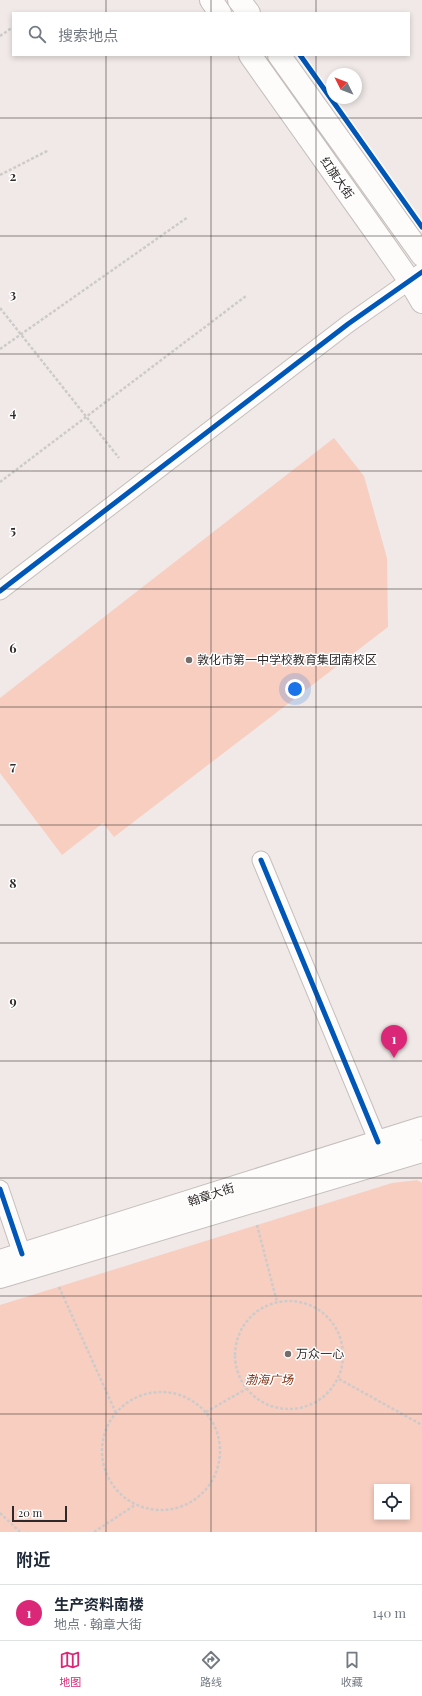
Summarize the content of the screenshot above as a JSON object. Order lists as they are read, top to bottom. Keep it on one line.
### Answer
{"streets":{"main road":["红旗大街","翰章大街"]},"parks":["渤海广场"],"places":["敦化市第一中学校教育集团南校区","万众一心"],"scale_bar":"20 m","north":"top left","page":{"search":"搜索地点","pins":"1","scale":"20 m","heading":"附近","list":[{"mark":"1","name":"生产资料南楼","note":"地点 · 翰章大街","value":"140 m"}],"nav":["地图","路线","收藏"]},"grid":{"rows":["2","3","4","5","6","7","8","9"]}}
